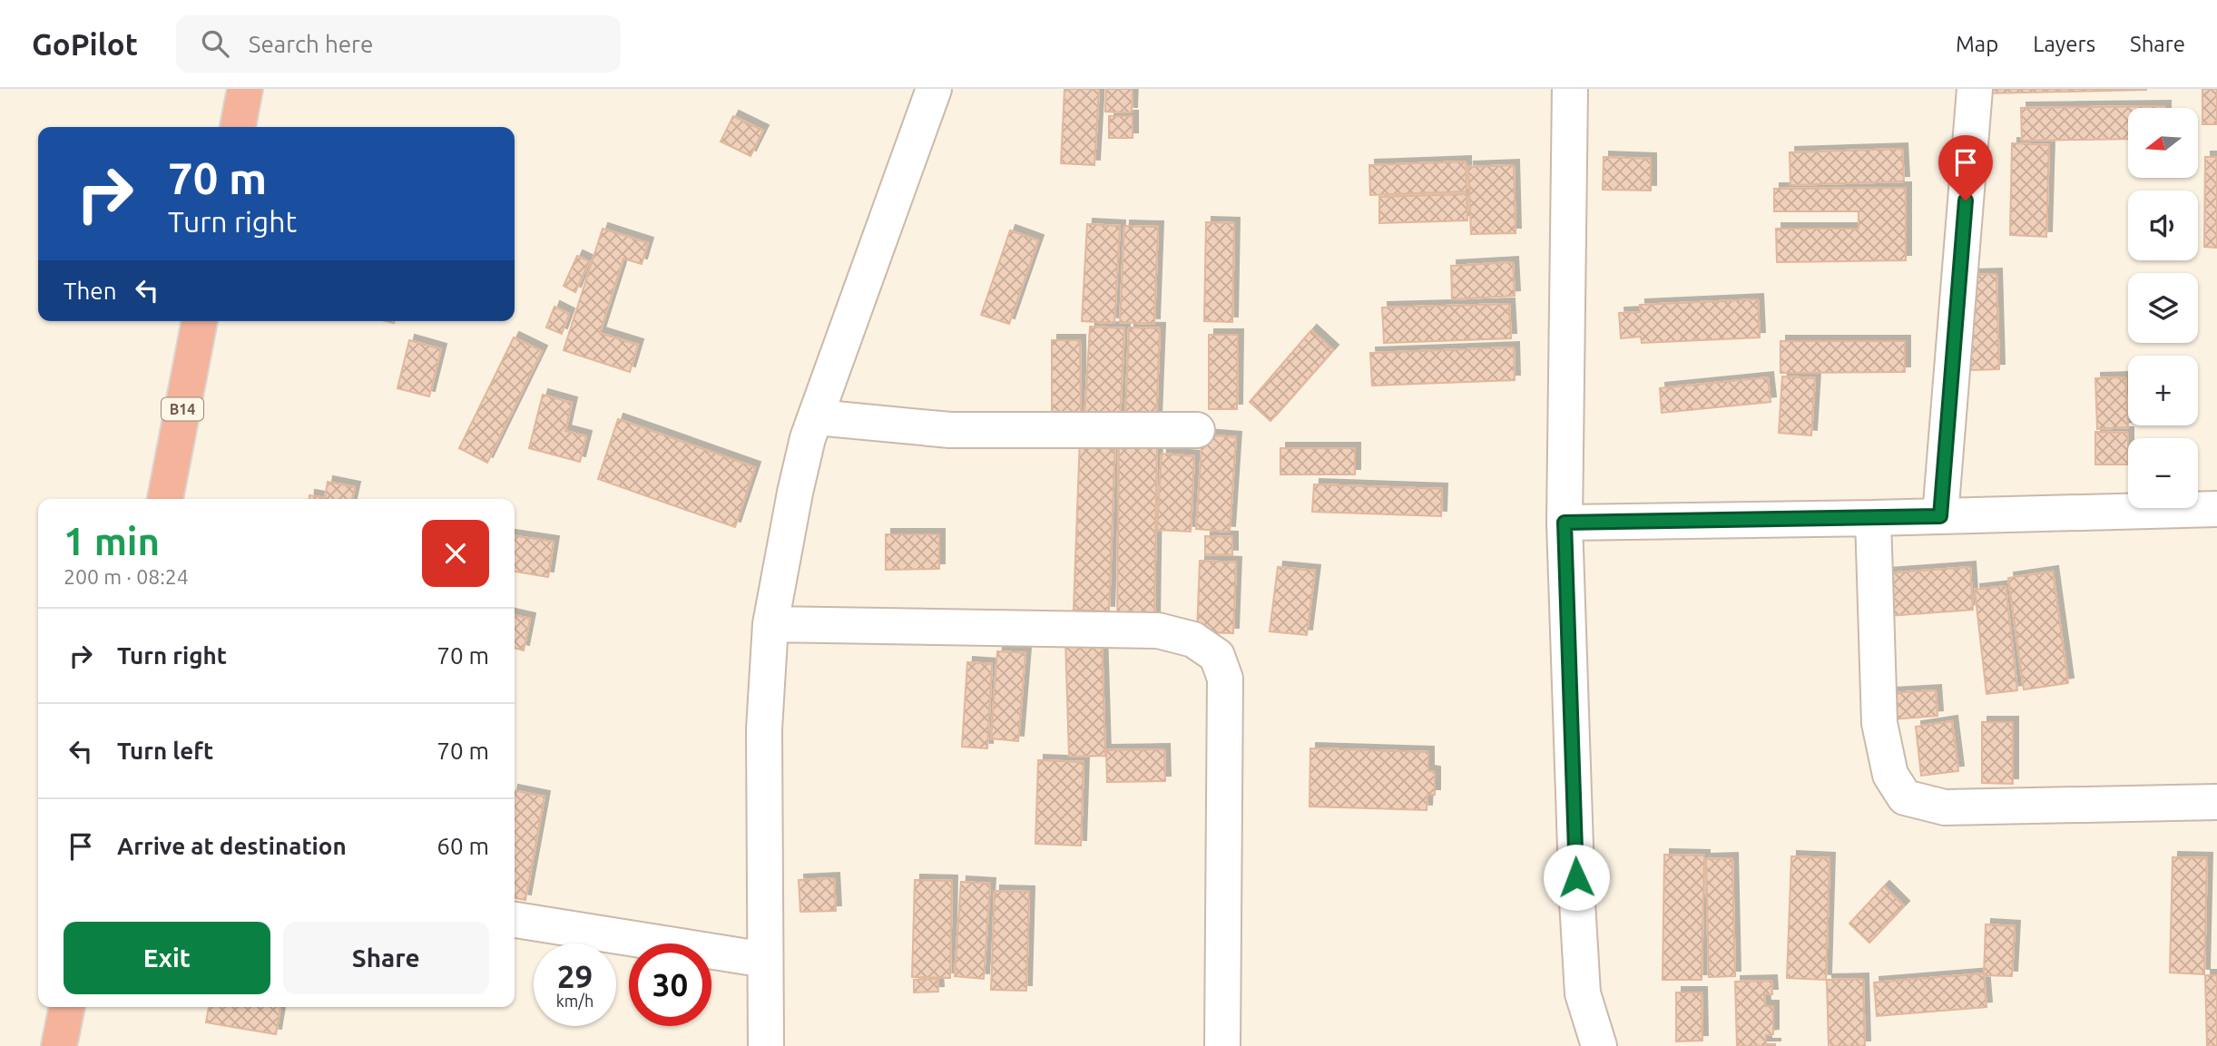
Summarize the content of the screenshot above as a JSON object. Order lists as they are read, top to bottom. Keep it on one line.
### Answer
{"streets":{"highway":["B14"]},"north":"left","page":{"header":"GoPilot","search":"Search here","nav":["Map","Layers","Share"],"map_buttons":["+","−"],"turn":["70 m","Turn right"],"then":"Then","heading":["1 min","200 m · 08:24"],"list":[{"name":"Turn right","value":"70 m"},{"name":"Turn left","value":"70 m"},{"name":"Arrive at destination","value":"60 m"}],"buttons":["Exit","Share"],"speed":"29 km/h","limit":"30"}}
